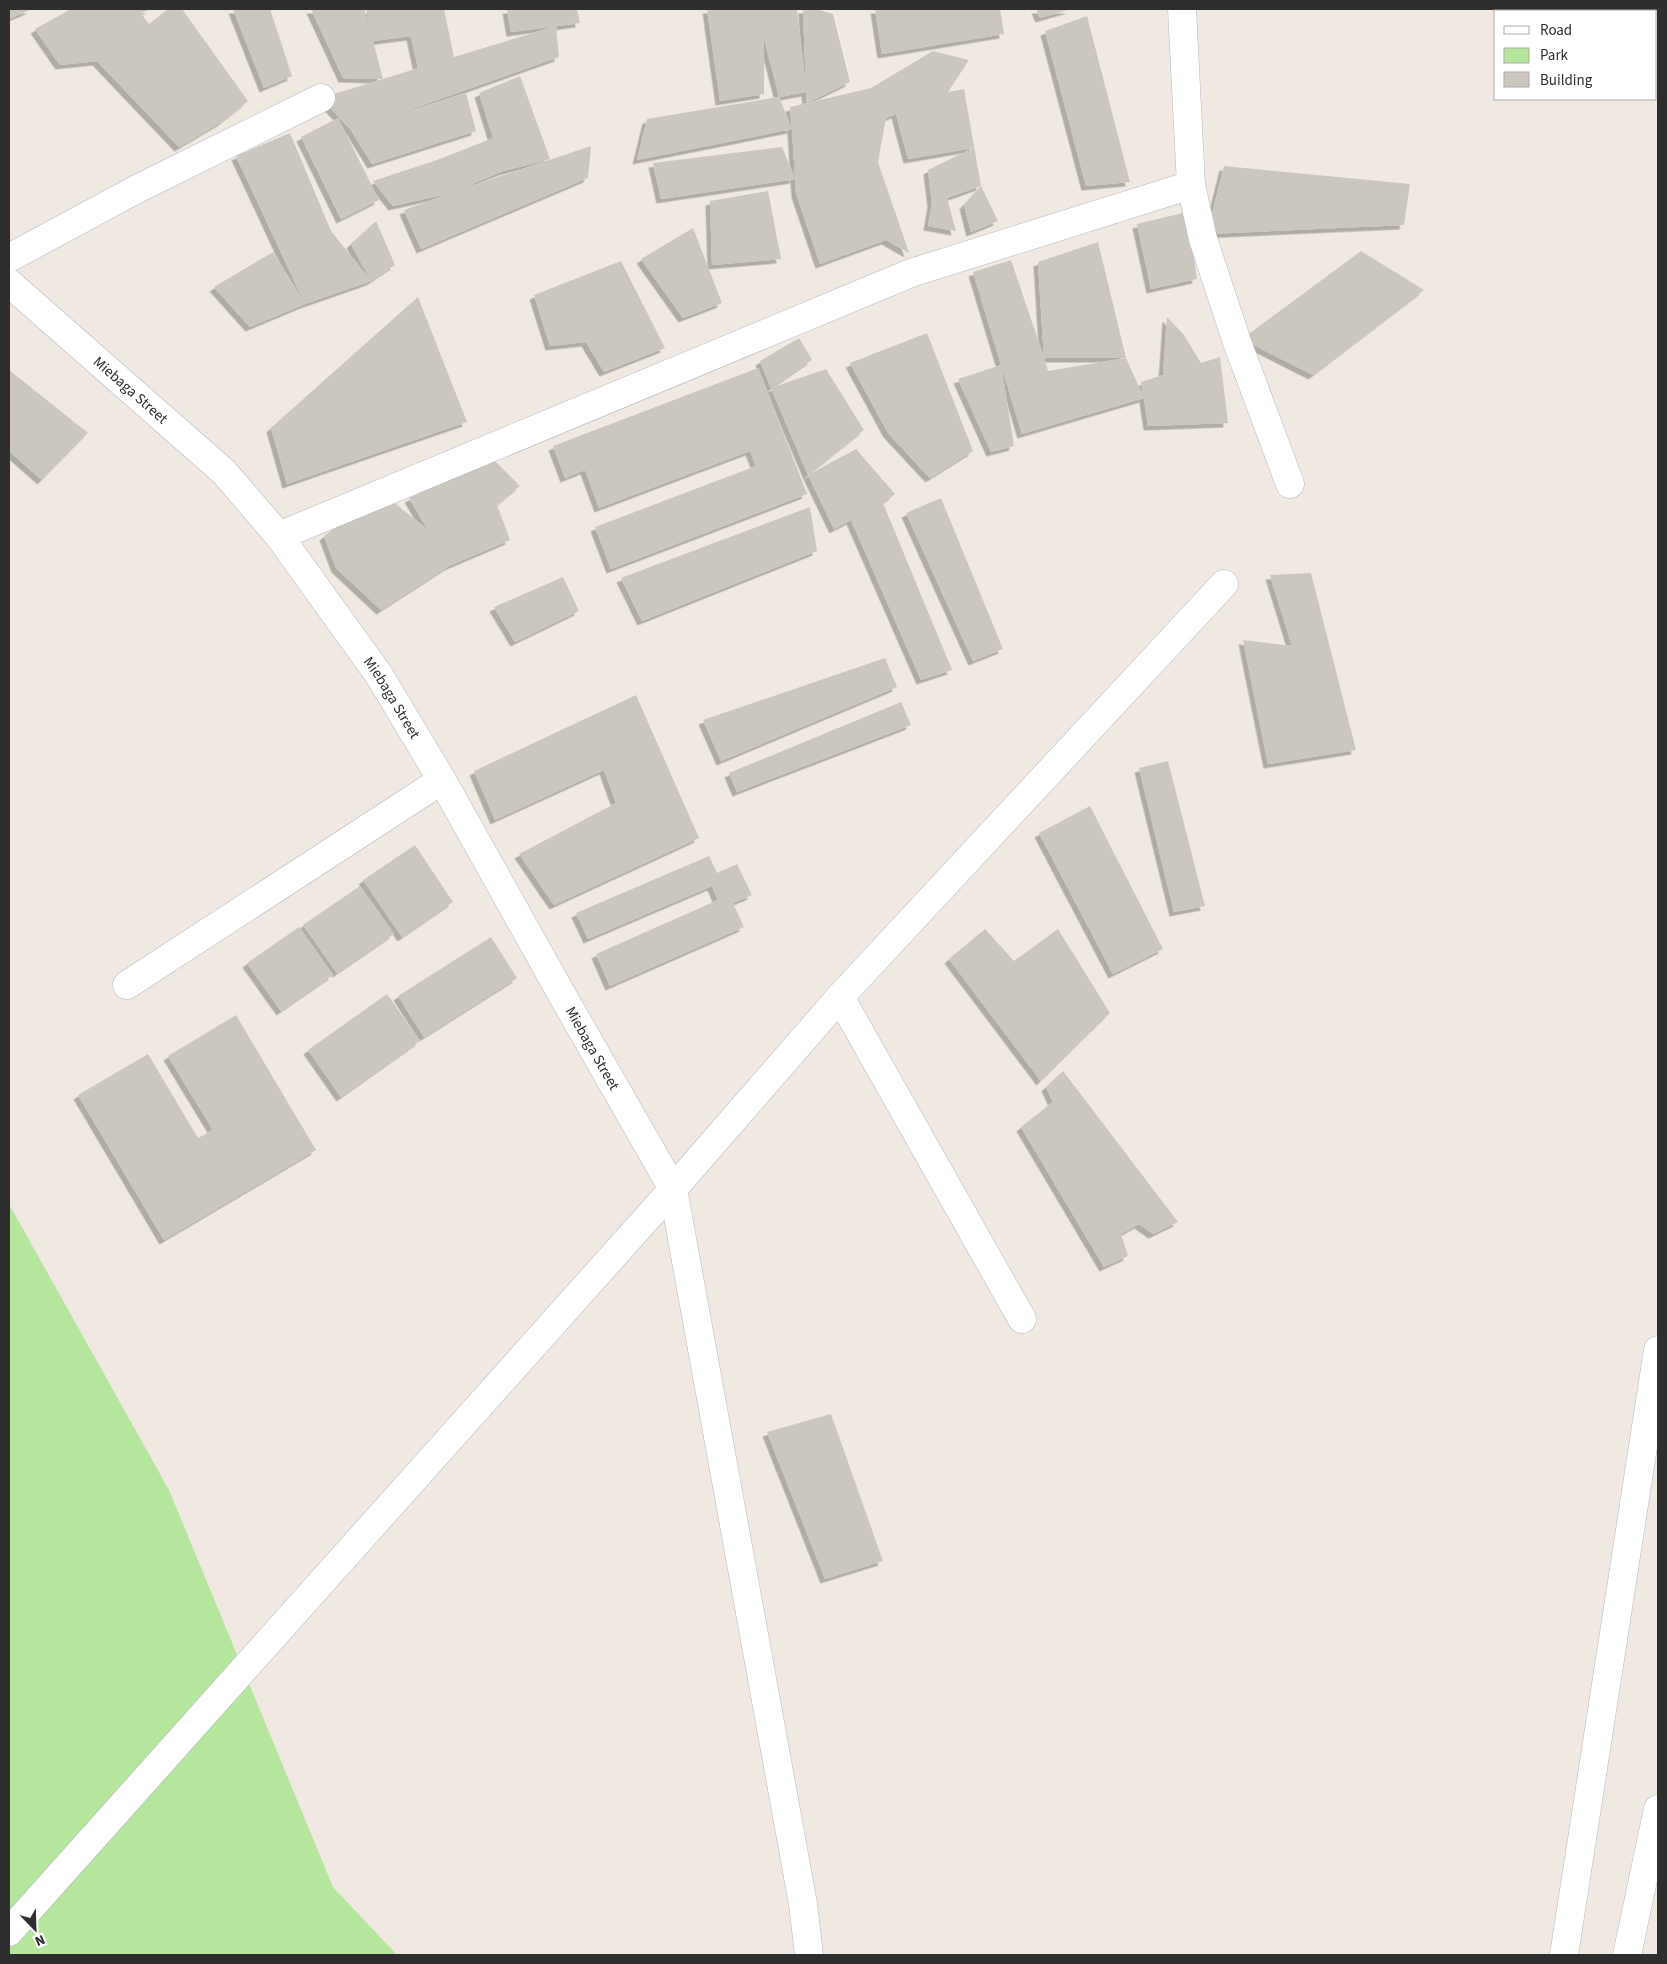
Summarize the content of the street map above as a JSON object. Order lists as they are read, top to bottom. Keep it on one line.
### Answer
{"streets":{"street":["Miebaga Street"]},"legend":["Road","Park","Building"],"north":"bottom right"}
